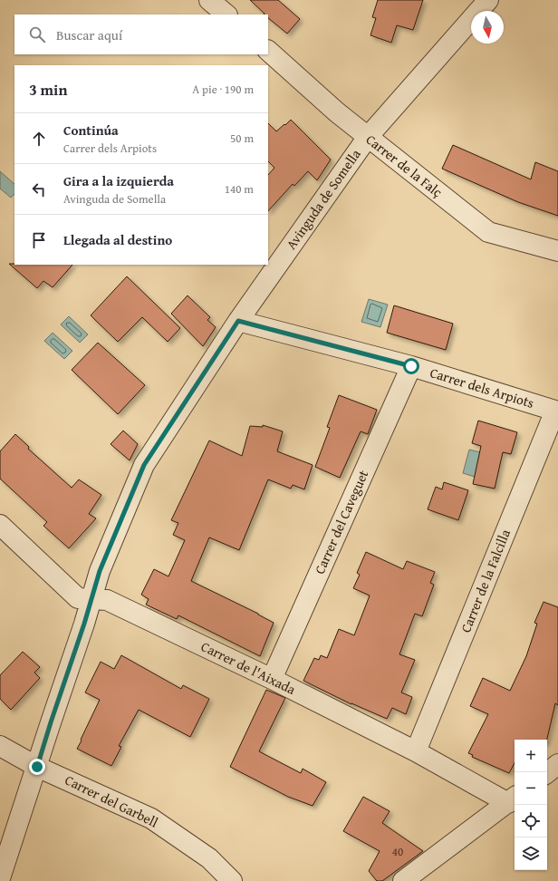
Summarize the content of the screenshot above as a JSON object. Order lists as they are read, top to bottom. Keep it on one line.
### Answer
{"streets":{"street":["Carrer de la Falç","Avinguda de Somella","Carrer dels Arpiots","Carrer del Caveguet","Carrer de la Falcilla","Carrer de l'Aixada","Carrer del Garbell"]},"crossings":[["Carrer de la Falç","Avinguda de Somella"],["Avinguda de Somella","Carrer dels Arpiots"],["Avinguda de Somella","Carrer de l'Aixada"],["Avinguda de Somella","Carrer del Garbell"],["Carrer dels Arpiots","Carrer del Caveguet"],["Carrer dels Arpiots","Carrer de la Falcilla"],["Carrer del Caveguet","Carrer de l'Aixada"],["Carrer de la Falcilla","Carrer de l'Aixada"]],"house_numbers":["40"],"north":"bottom","page":{"search":"Buscar aquí","heading":["3 min","A pie · 190 m"],"list":[["Continúa","Carrer dels Arpiots","50 m"],["Gira a la izquierda","Avinguda de Somella","140 m"],"Llegada al destino"],"map_buttons":["+","−"]}}
